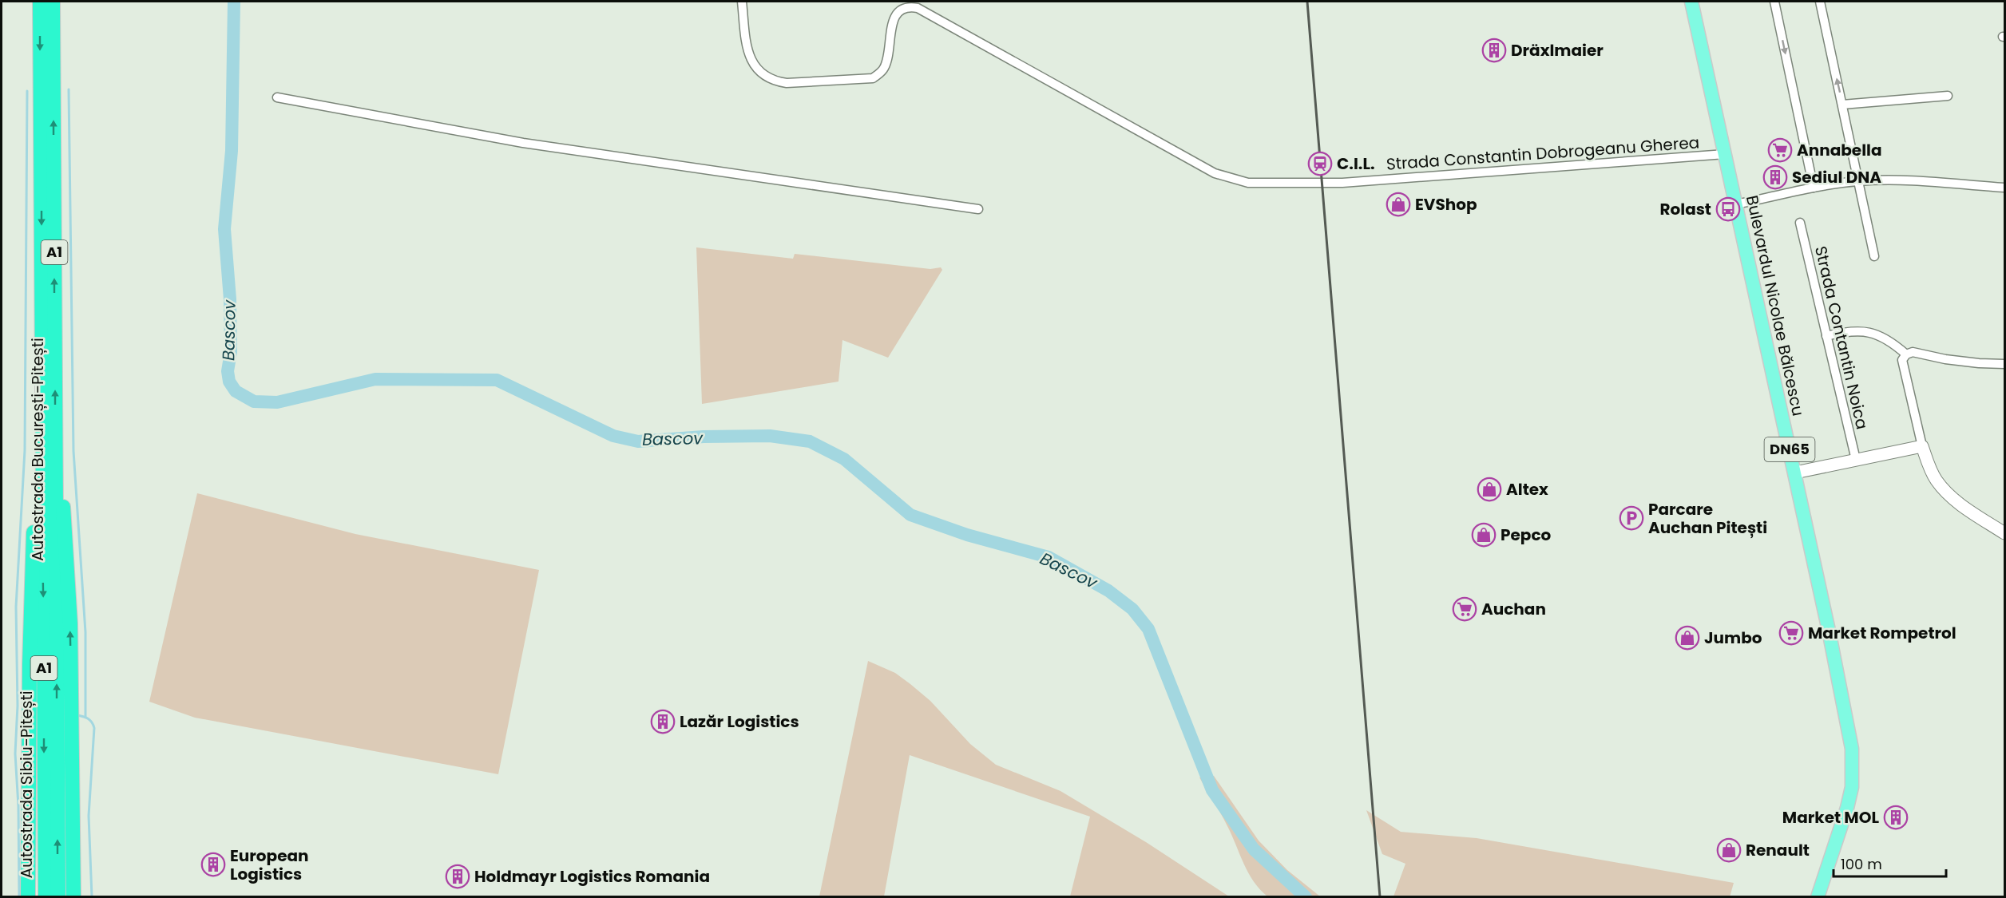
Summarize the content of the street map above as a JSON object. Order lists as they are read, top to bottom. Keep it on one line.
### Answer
{"streets":{"highway":["A1","Autostrada București-Pitești","Autostrada Sibiu-Pitești"],"main road":["Bulevardul Nicolae Bălcescu","DN65"],"street":["Strada Constantin Dobrogeanu Gherea","Strada Contantin Noica"]},"crossings":[["Strada Constantin Dobrogeanu Gherea","Bulevardul Nicolae Bălcescu"],["Autostrada București-Pitești","Autostrada Sibiu-Pitești"]],"water":["Bascov"],"places":{"building":["Dräxlmaier","Sediul DNA","Lazăr Logistics","Market MOL","European Logistics","Holdmayr Logistics Romania"],"supermarket":["Annabella","Auchan","Market Rompetrol"],"station":["C.I.L."],"shop":["EVShop","Altex","Pepco","Jumbo","Renault"],"bus stop":["Rolast"],"parking":["Parcare Auchan Pitești"]},"scale_bar":"100 m"}
